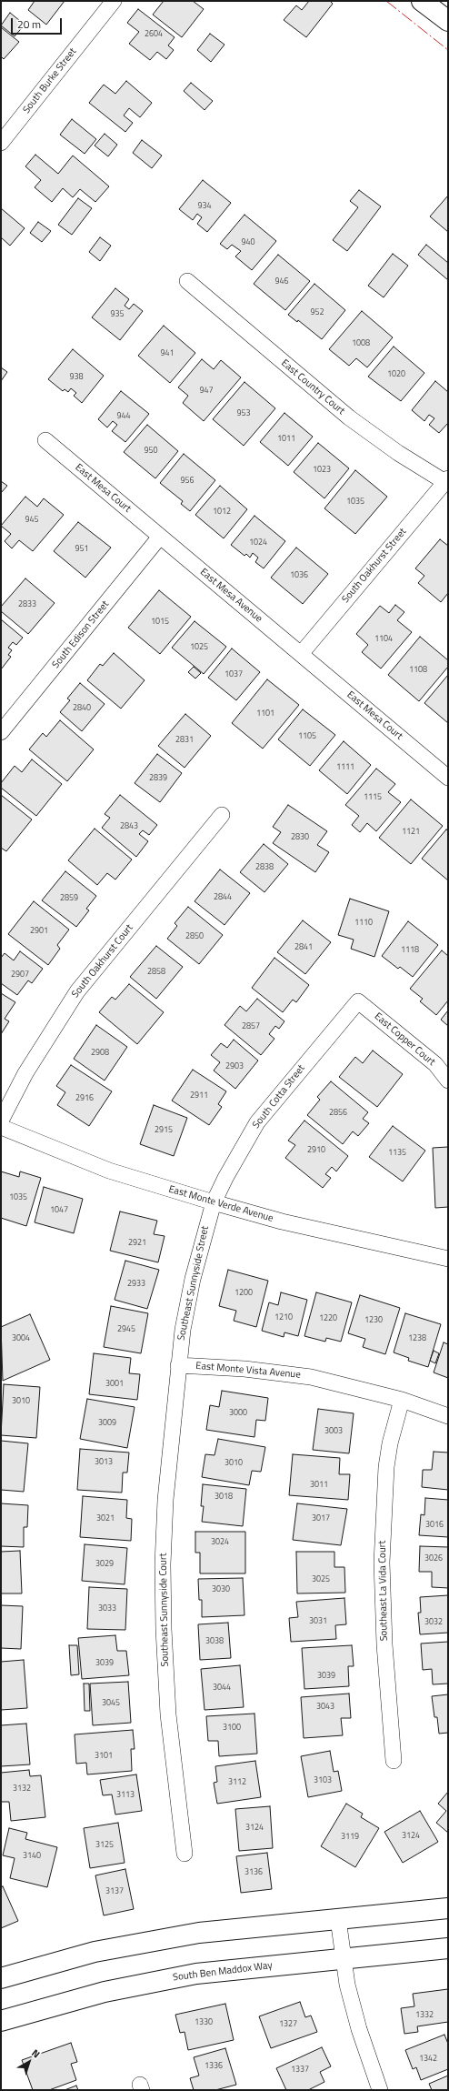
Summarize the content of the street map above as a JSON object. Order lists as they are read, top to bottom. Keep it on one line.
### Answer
{"streets":{"main road":["South Ben Maddox Way"],"street":["South Burke Street","East Country Court","East Mesa Court","South Oakhurst Street","East Mesa Avenue","South Edison Street","South Oakhurst Court","East Copper Court","South Cotta Street","East Monte Verde Avenue","Southeast Sunnyside Street","East Monte Vista Avenue","Southeast La Vida Court","Southeast Sunnyside Court"]},"crossings":[["East Country Court","South Oakhurst Street"],["East Mesa Court","South Oakhurst Street"],["East Mesa Court","East Mesa Avenue"],["East Mesa Court","South Edison Street"],["South Oakhurst Street","East Mesa Avenue"],["East Mesa Avenue","South Edison Street"],["East Copper Court","South Cotta Street"],["South Cotta Street","East Monte Verde Avenue"],["South Cotta Street","Southeast Sunnyside Street"],["East Monte Verde Avenue","Southeast Sunnyside Street"],["Southeast Sunnyside Street","East Monte Vista Avenue"],["Southeast Sunnyside Street","Southeast Sunnyside Court"],["East Monte Vista Avenue","Southeast La Vida Court"],["East Monte Vista Avenue","Southeast Sunnyside Court"]],"house_numbers":["2604","934","940","946","952","935","1008","941","1020","938","947","953","944","1011","950","1023","956","1035","1012","945","1024","951","1036","2833","1015","1104","1025","1108","1037","2840","1101","1105","2831","1111","2839","1115","2843","1121","2830","2838","2844","2859","1110","2901","2850","2841","1118","2858","2907","2857","2908","2903","2911","2916","2856","2915","2910","1135","1035","1047","2921","2933","1200","1210","1220","1230","2945","3004","1238","3001","3010","3000","3009","3003","3013","3010","3011","3018","3021","3017","3016","3024","3026","3029","3025","3030","3033","3031","3032","3038","3039","3039","3044","3045","3043","3100","3101","3103","3112","3132","3113","3124","3124","3119","3125","3140","3136","3137","1332","1330","1327","1342","1336","1337"],"scale_bar":"20 m","north":"top right"}
